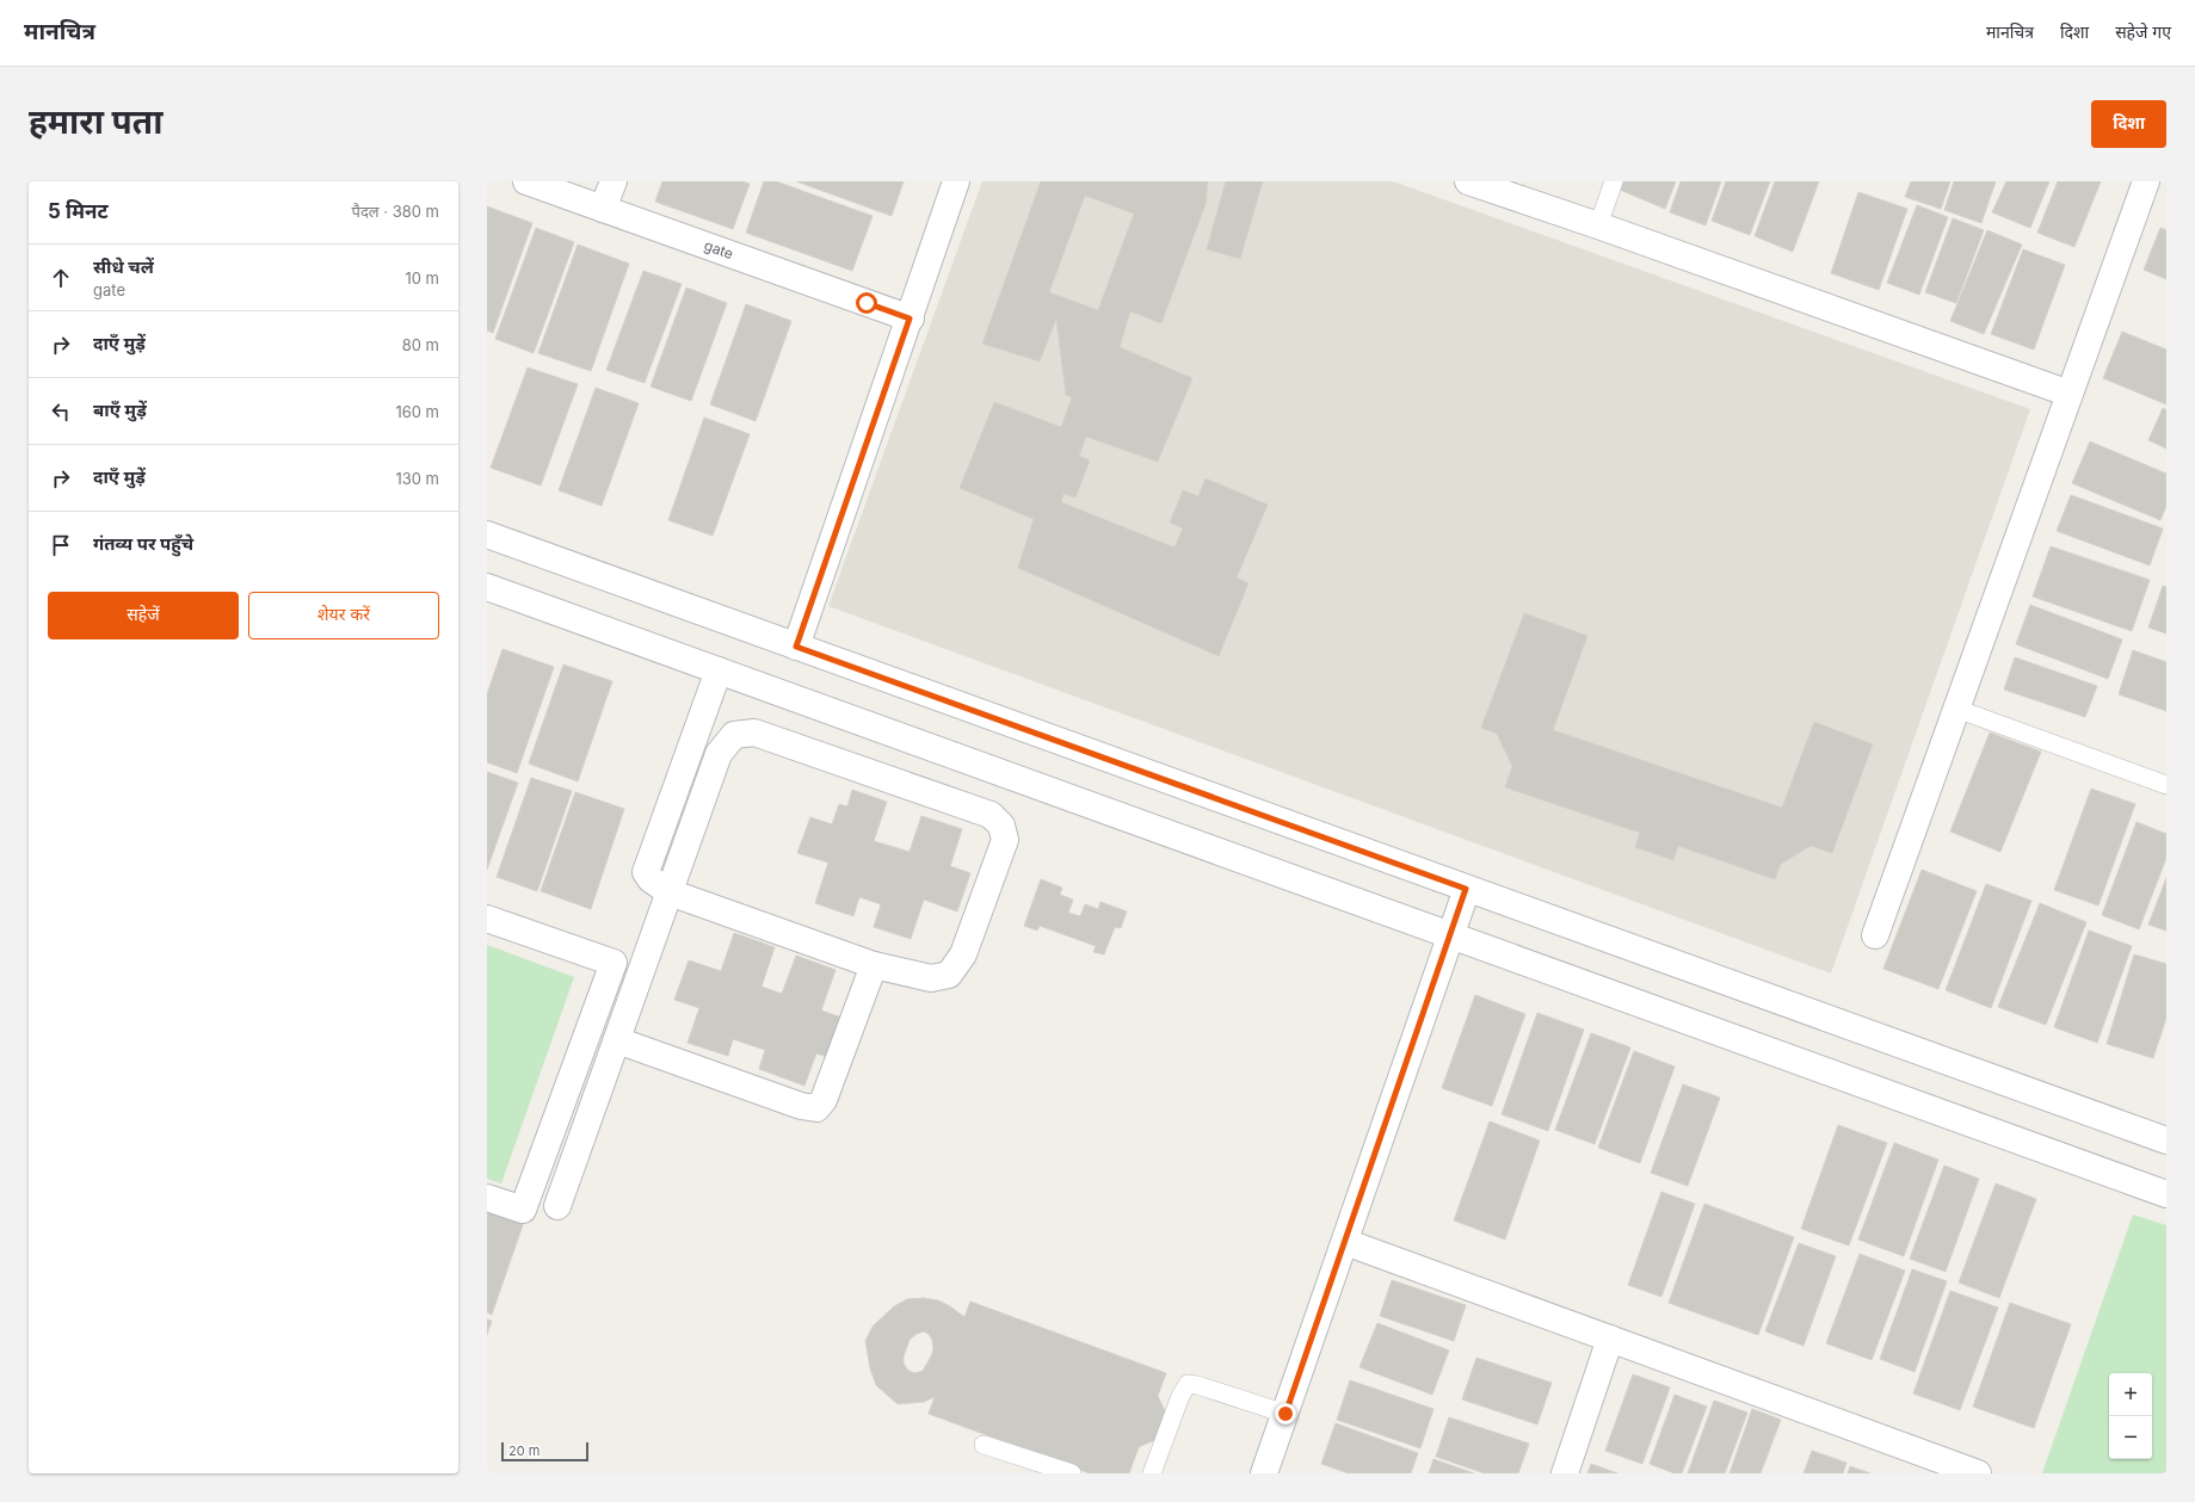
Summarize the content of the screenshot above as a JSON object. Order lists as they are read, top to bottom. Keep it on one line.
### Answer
{"streets":{"street":["gate"]},"scale_bar":"20 m","page":{"header":"मानचित्र","nav":["मानचित्र","दिशा","सहेजे गए"],"buttons":["दिशा",["सहेजें","शेयर करें"]],"title":"हमारा पता","heading":["5 मिनट","पैदल · 380 m"],"list":[["सीधे चलें","gate","10 m"],["दाएँ मुड़ें","80 m"],["बाएँ मुड़ें","160 m"],["दाएँ मुड़ें","130 m"],"गंतव्य पर पहुँचे"],"map_buttons":["+","−"],"scale":"20 m"}}
